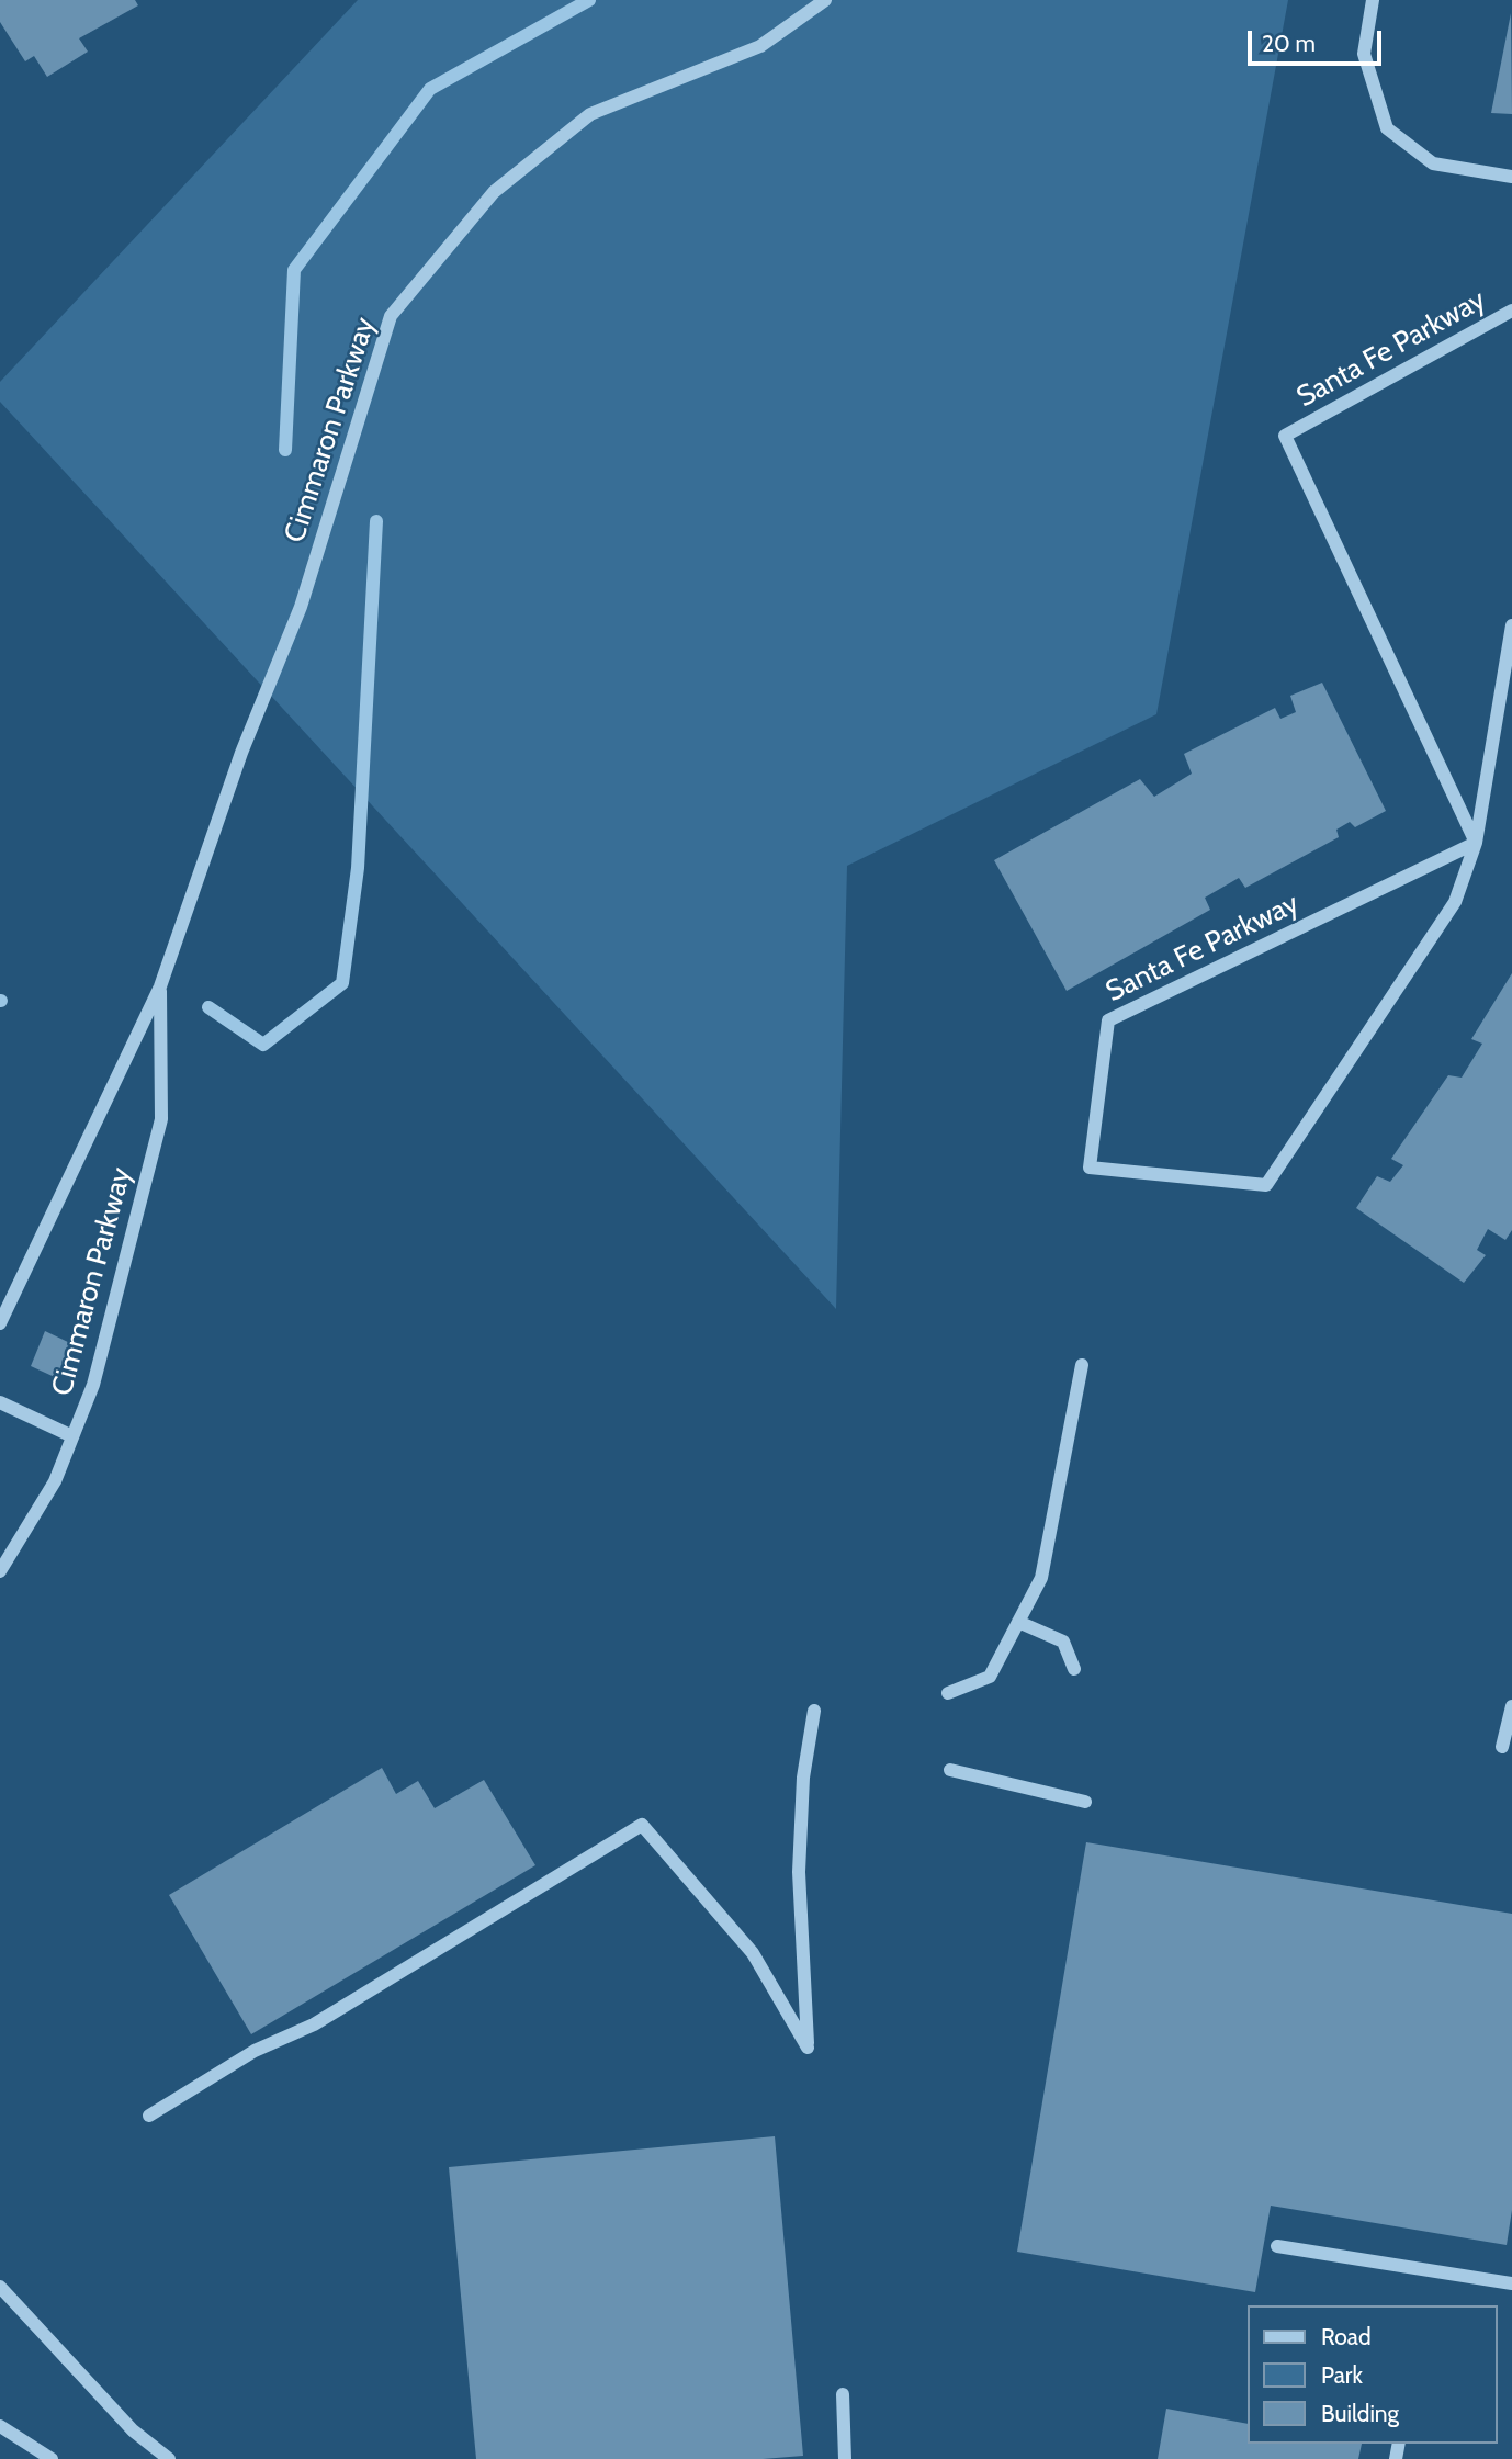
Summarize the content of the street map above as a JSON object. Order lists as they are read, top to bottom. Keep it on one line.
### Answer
{"streets":{"street":["Santa Fe Parkway","Cimmaron Parkway"]},"legend":["Road","Park","Building"],"scale_bar":"20 m"}
